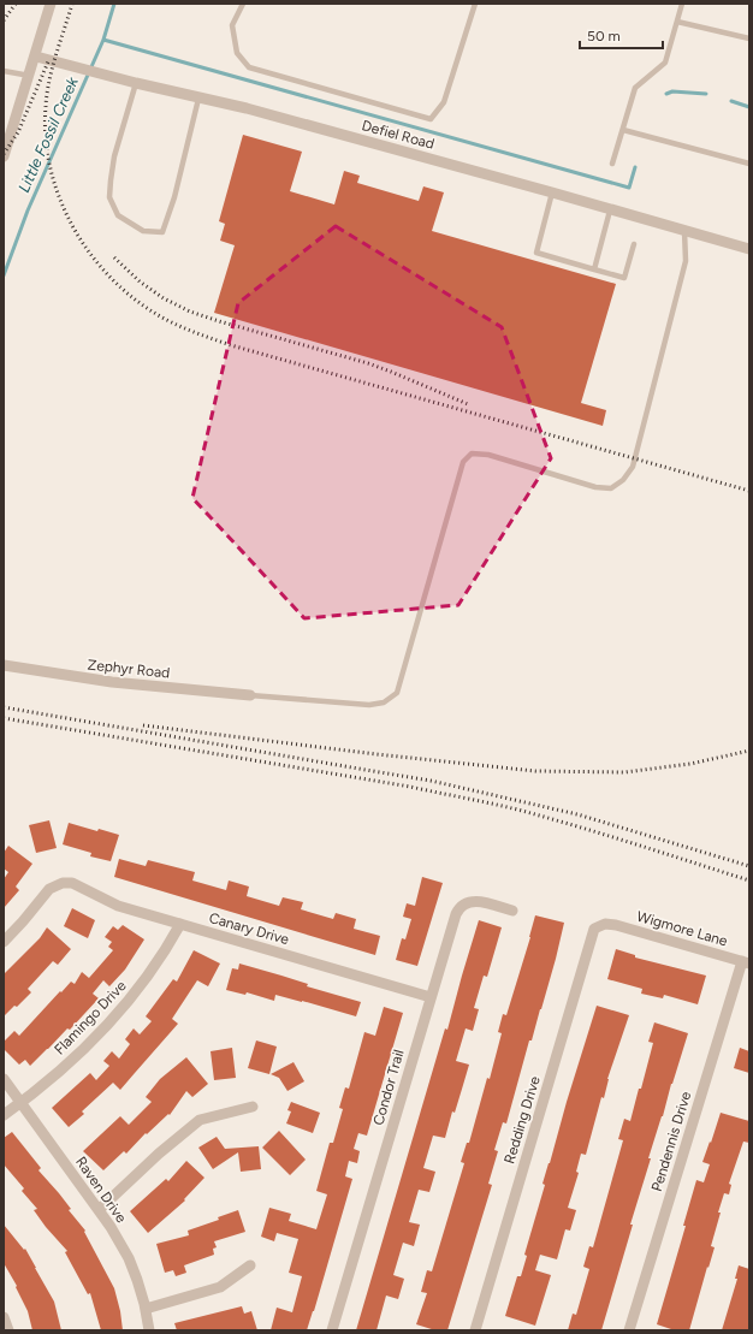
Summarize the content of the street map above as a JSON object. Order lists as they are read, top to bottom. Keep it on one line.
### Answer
{"streets":{"street":["Defiel Road","Zephyr Road","Canary Drive","Wigmore Lane","Flamingo Drive","Condor Trail","Redding Drive","Pendennis Drive","Raven Drive"]},"crossings":[["Canary Drive","Flamingo Drive"],["Canary Drive","Condor Trail"],["Wigmore Lane","Redding Drive"],["Wigmore Lane","Pendennis Drive"],["Flamingo Drive","Raven Drive"]],"water":["Little Fossil Creek"],"scale_bar":"50 m"}
